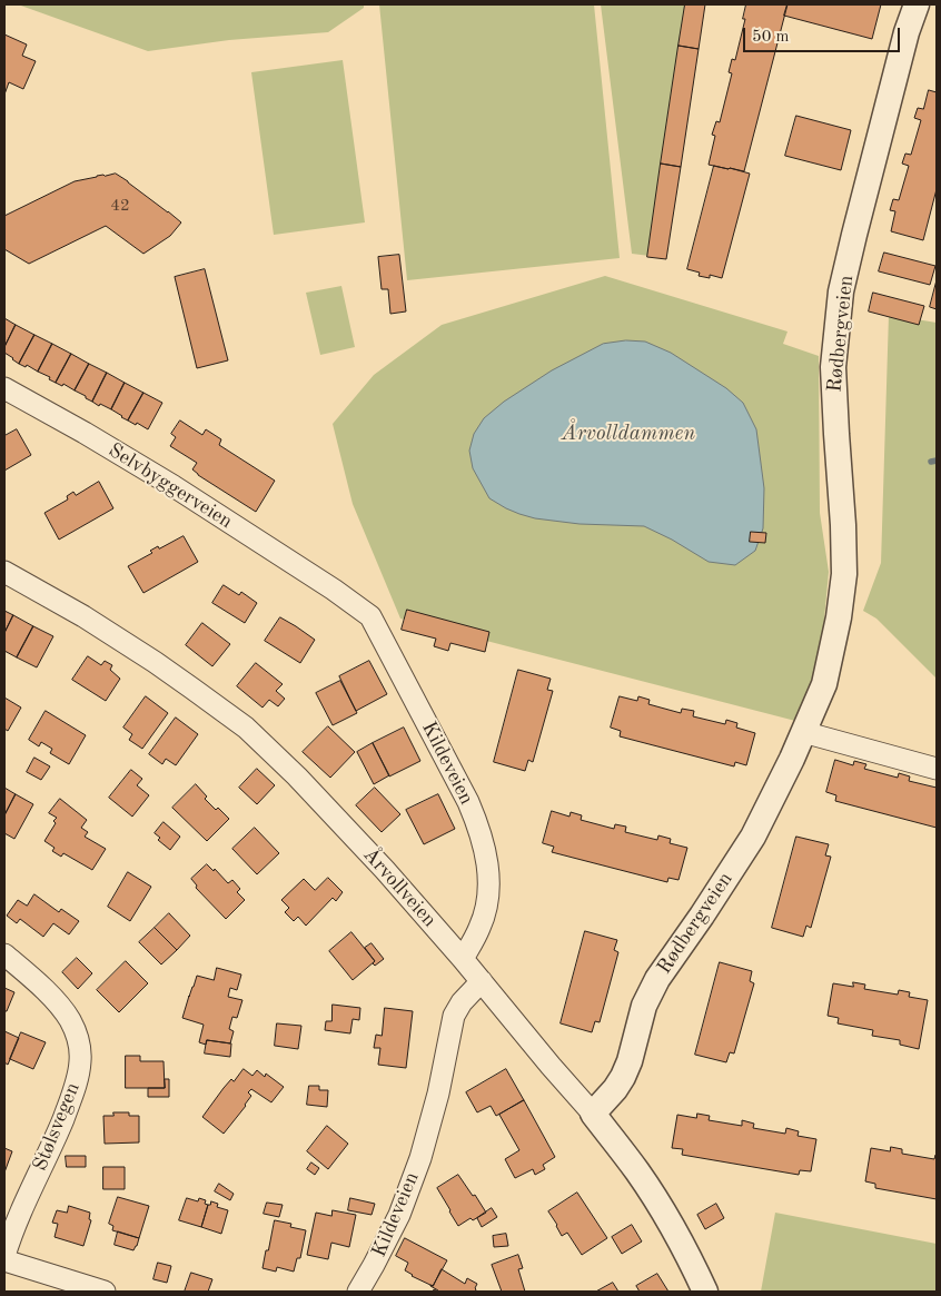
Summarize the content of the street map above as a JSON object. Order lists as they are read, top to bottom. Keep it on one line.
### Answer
{"streets":{"street":["Rødbergveien","Selvbyggerveien","Kildeveien","Årvollveien","Stølsvegen"]},"crossings":[["Rødbergveien","Årvollveien"],["Selvbyggerveien","Kildeveien"],["Kildeveien","Årvollveien"]],"water":["Årvolldammen"],"house_numbers":["42"],"scale_bar":"50 m"}
